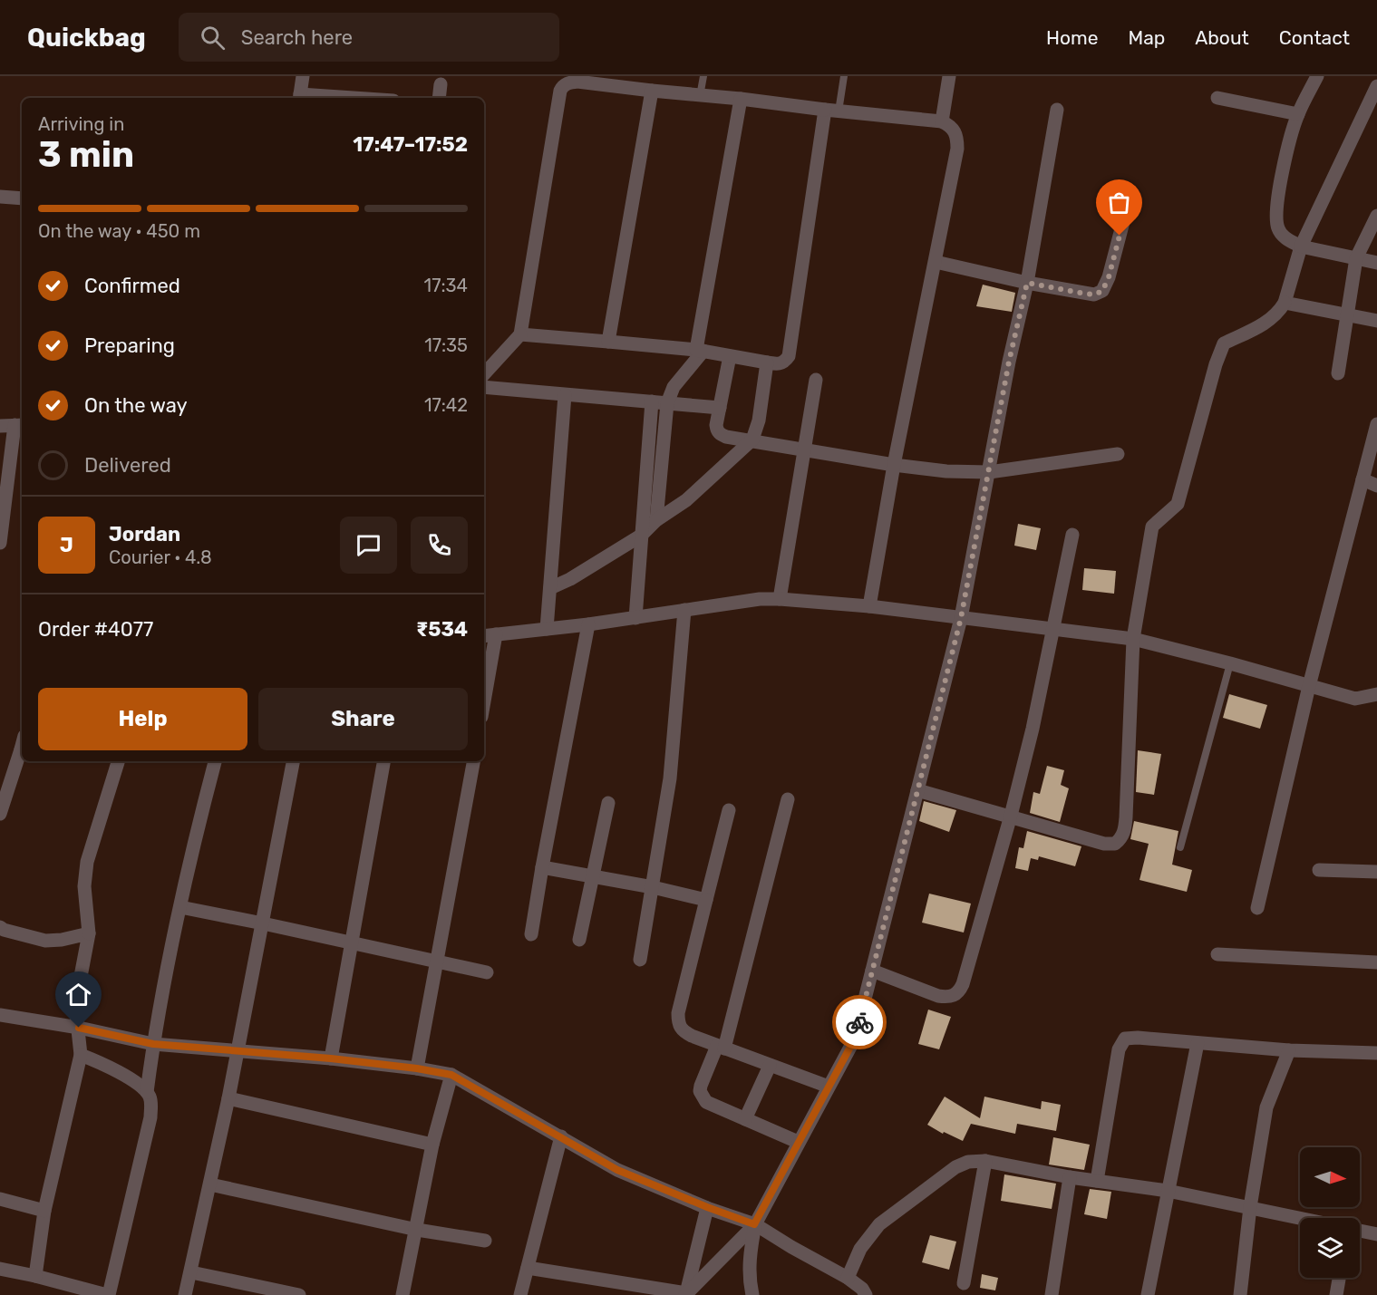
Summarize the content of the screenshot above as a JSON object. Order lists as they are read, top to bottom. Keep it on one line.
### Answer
{"north":"right","page":{"header":"Quickbag","search":"Search here","nav":["Home","Map","About","Contact"],"heading":["3 min","Arriving in","17:47–17:52"],"panel":["Jordan","Courier · 4.8","Order #4077","₹534"],"bar":"On the way · 450 m","list":[["Confirmed","17:34"],["Preparing","17:35"],["On the way","17:42"],"Delivered"],"round":"J","buttons":["Help","Share"]}}
